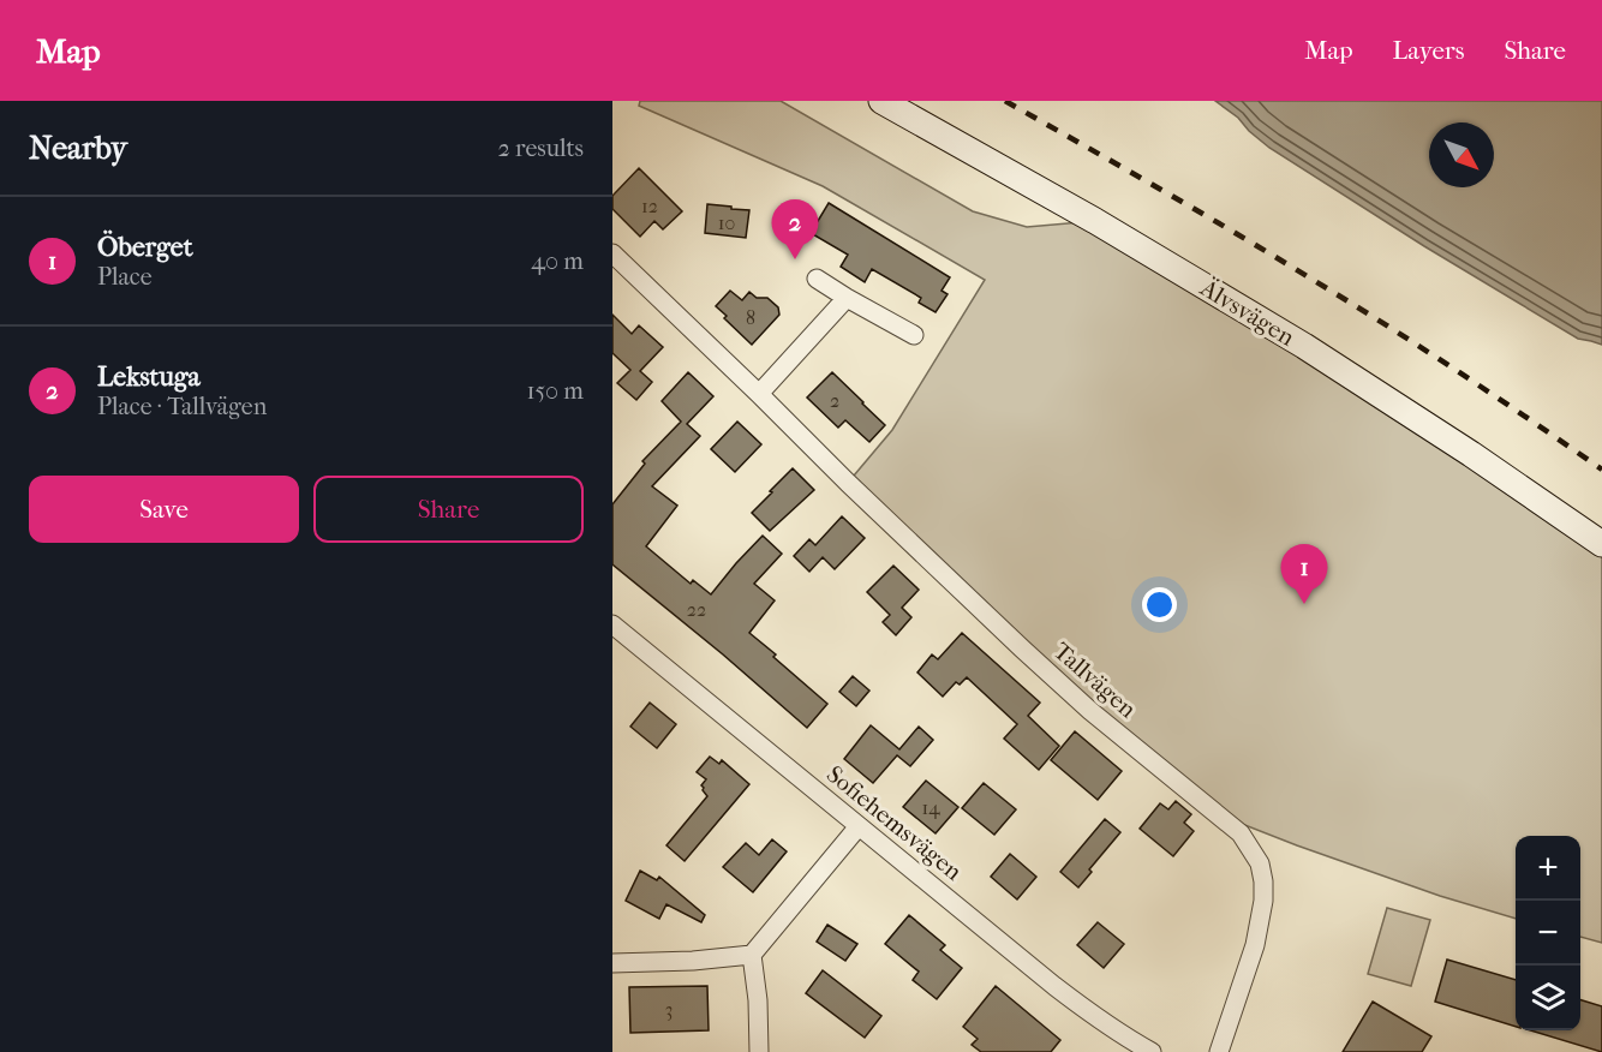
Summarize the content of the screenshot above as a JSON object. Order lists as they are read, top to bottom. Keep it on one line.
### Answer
{"streets":{"main road":["Älvsvägen"],"street":["Tallvägen","Sofiehemsvägen"]},"house_numbers":["12","10","8","2","22","14","3"],"north":"bottom right","page":{"header":"Map","nav":["Map","Layers","Share"],"heading":["Nearby","2 results"],"list":[{"mark":"1","name":"Öberget","note":"Place","value":"40 m"},{"mark":"2","name":"Lekstuga","note":"Place · Tallvägen","value":"150 m"}],"pins":["2","1"],"buttons":["Save","Share"],"map_buttons":["+","−"]}}
